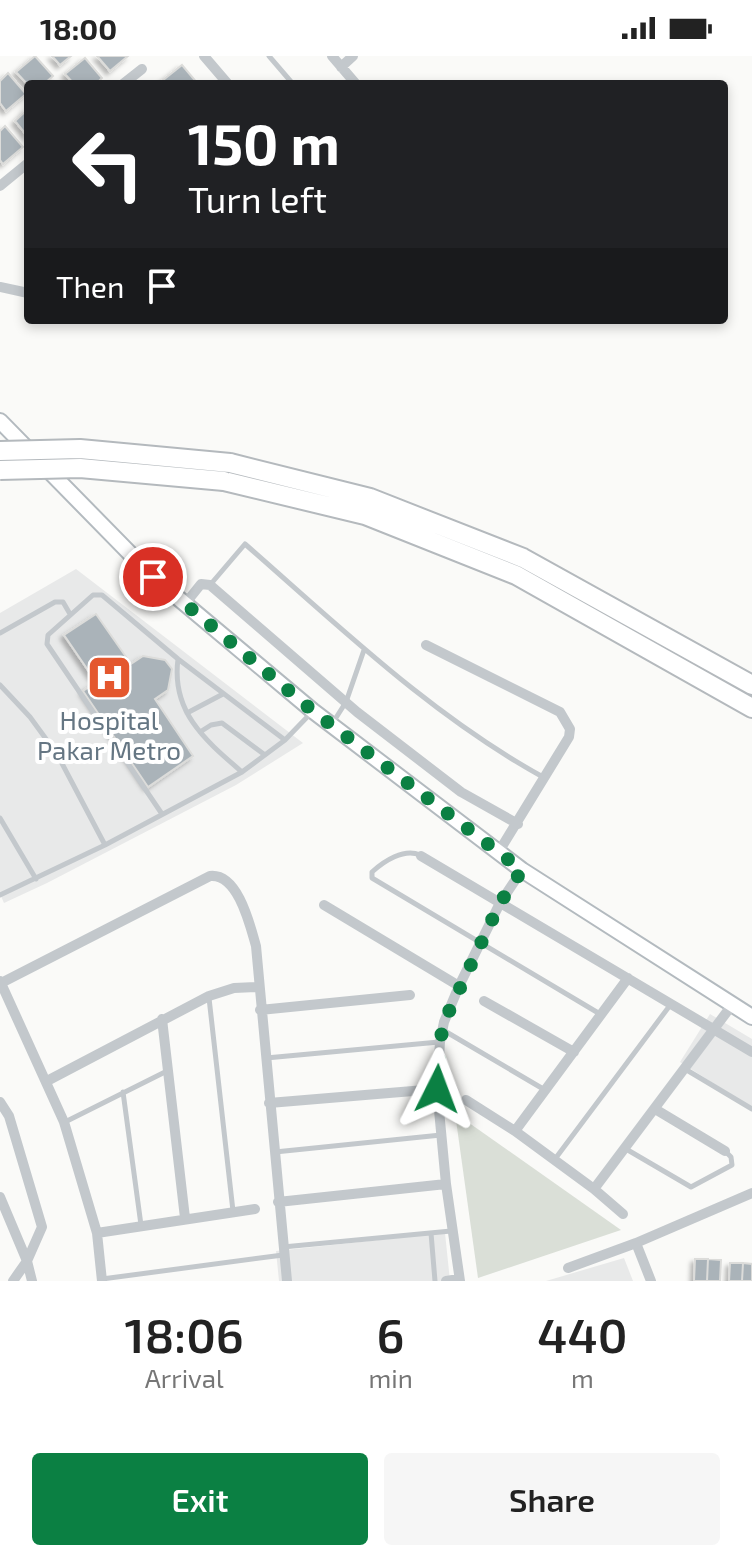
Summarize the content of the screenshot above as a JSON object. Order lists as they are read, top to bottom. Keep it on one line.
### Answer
{"places":{"hospital":["Hospital Pakar Metro"]},"page":{"status":"18:00","turn":["150 m","Turn left"],"then":"Then","eta":["18:06","Arrival","6","min","440","m"],"buttons":["Exit","Share"]}}
